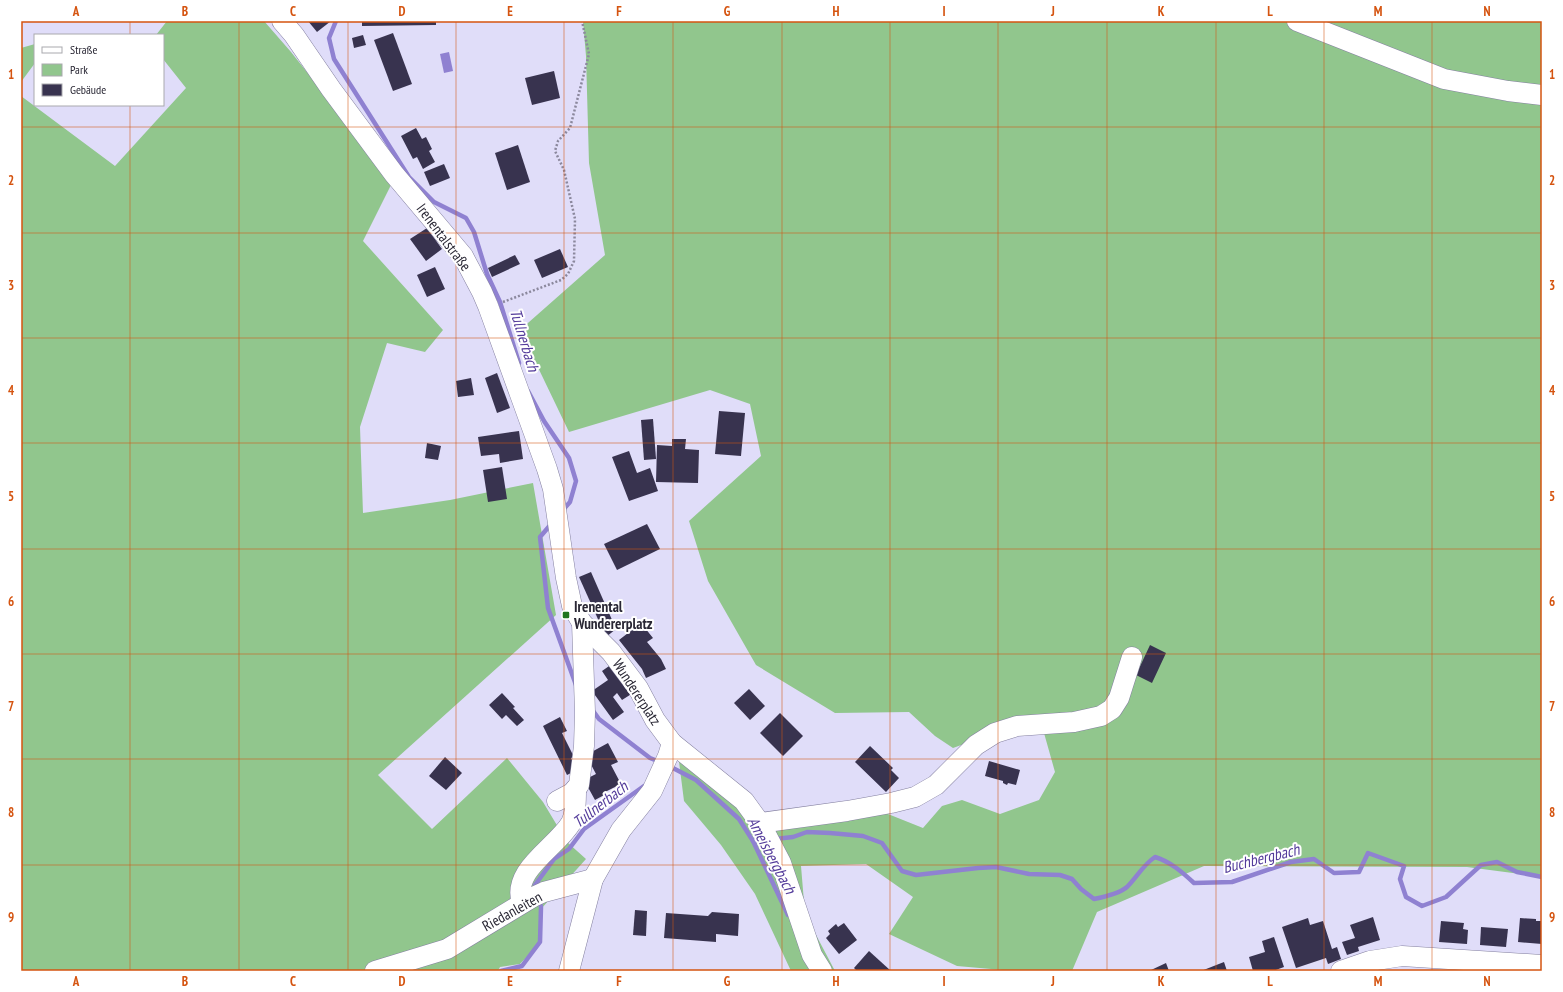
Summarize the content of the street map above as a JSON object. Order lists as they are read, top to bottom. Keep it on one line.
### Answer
{"streets":{"street":["Irenentalstraße","Wundererplatz","Riedanleiten"]},"crossings":[["Irenentalstraße","Wundererplatz"]],"water":["Tullnerbach","Ameisbergbach","Buchbergbach"],"places":{"transit":["Irenental Wundererplatz"]},"legend":["Straße","Park","Gebäude"],"grid":{"columns":["A","B","C","D","E","F","G","H","I","J","K","L","M","N"],"rows":["1","2","3","4","5","6","7","8","9"]}}
